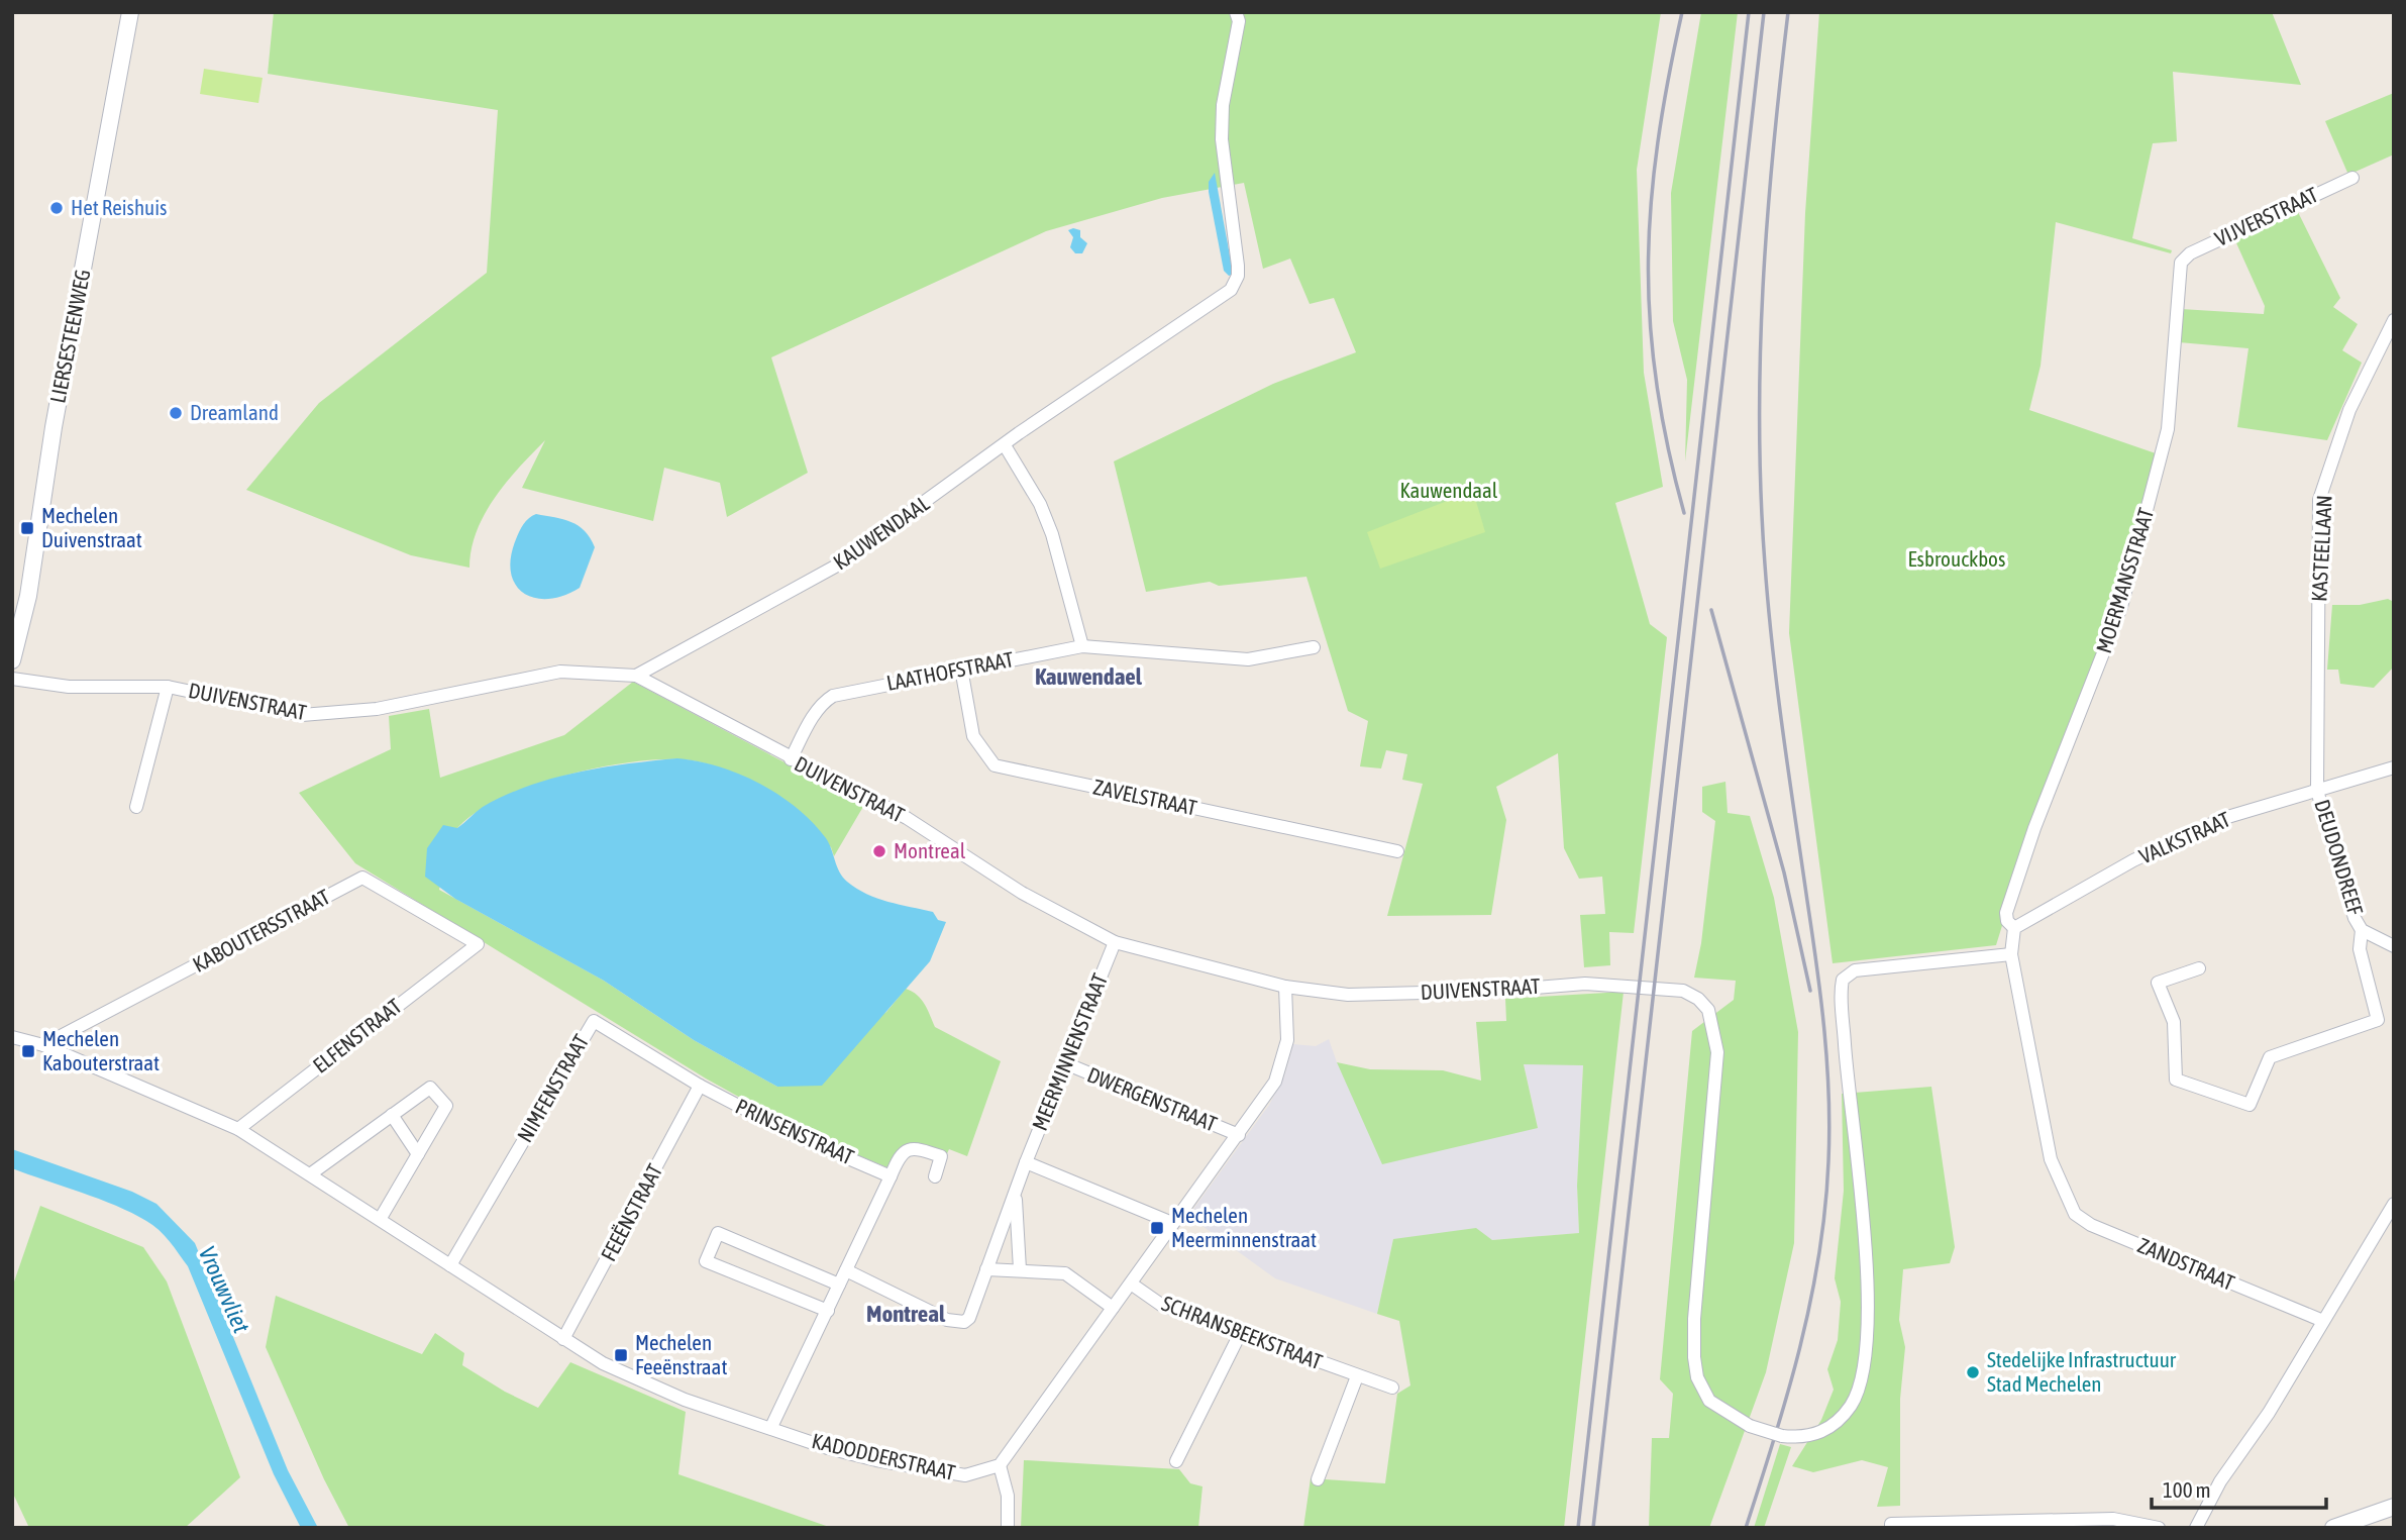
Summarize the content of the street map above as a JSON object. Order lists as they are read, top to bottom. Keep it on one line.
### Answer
{"streets":{"main road":["LIERSESTEENWEG"],"street":["VIJVERSTRAAT","KAUWENDAAL","KASTEELLAAN","MOERMANSSTRAAT","LAATHOFSTRAAT","DUIVENSTRAAT","ZAVELSTRAAT","VALKSTRAAT","DEUDONDREEF","KABOUTERSSTRAAT","ELFENSTRAAT","MEERMINNENSTRAAT","NIMFENSTRAAT","DWERGENSTRAAT","PRINSENSTRAAT","FEEËNSTRAAT","ZANDSTRAAT","SCHRANSBEEKSTRAAT","KADODDERSTRAAT"]},"crossings":[["VIJVERSTRAAT","MOERMANSSTRAAT"],["KAUWENDAAL","DUIVENSTRAAT"],["KASTEELLAAN","VALKSTRAAT"],["KASTEELLAAN","DEUDONDREEF"],["MOERMANSSTRAAT","VALKSTRAAT"],["LAATHOFSTRAAT","DUIVENSTRAAT"],["LAATHOFSTRAAT","ZAVELSTRAAT"],["DUIVENSTRAAT","MEERMINNENSTRAAT"],["DUIVENSTRAAT","ZANDSTRAAT"],["VALKSTRAAT","DEUDONDREEF"],["KABOUTERSSTRAAT","ELFENSTRAAT"],["KABOUTERSSTRAAT","KADODDERSTRAAT"],["ELFENSTRAAT","KADODDERSTRAAT"],["MEERMINNENSTRAAT","DWERGENSTRAAT"],["NIMFENSTRAAT","PRINSENSTRAAT"],["NIMFENSTRAAT","FEEËNSTRAAT"],["NIMFENSTRAAT","KADODDERSTRAAT"],["PRINSENSTRAAT","FEEËNSTRAAT"],["FEEËNSTRAAT","KADODDERSTRAAT"]],"districts":["Kauwendael","Montreal"],"water":["Vrouwvliet"],"parks":["Kauwendaal","Esbrouckbos"],"places":{"other":["Het Reishuis","Dreamland","Montreal","Stedelijke Infrastructuur Stad Mechelen"],"transit":["Mechelen Duivenstraat","Mechelen Kabouterstraat","Mechelen Meerminnenstraat","Mechelen Feeënstraat"]},"scale_bar":"100 m"}
